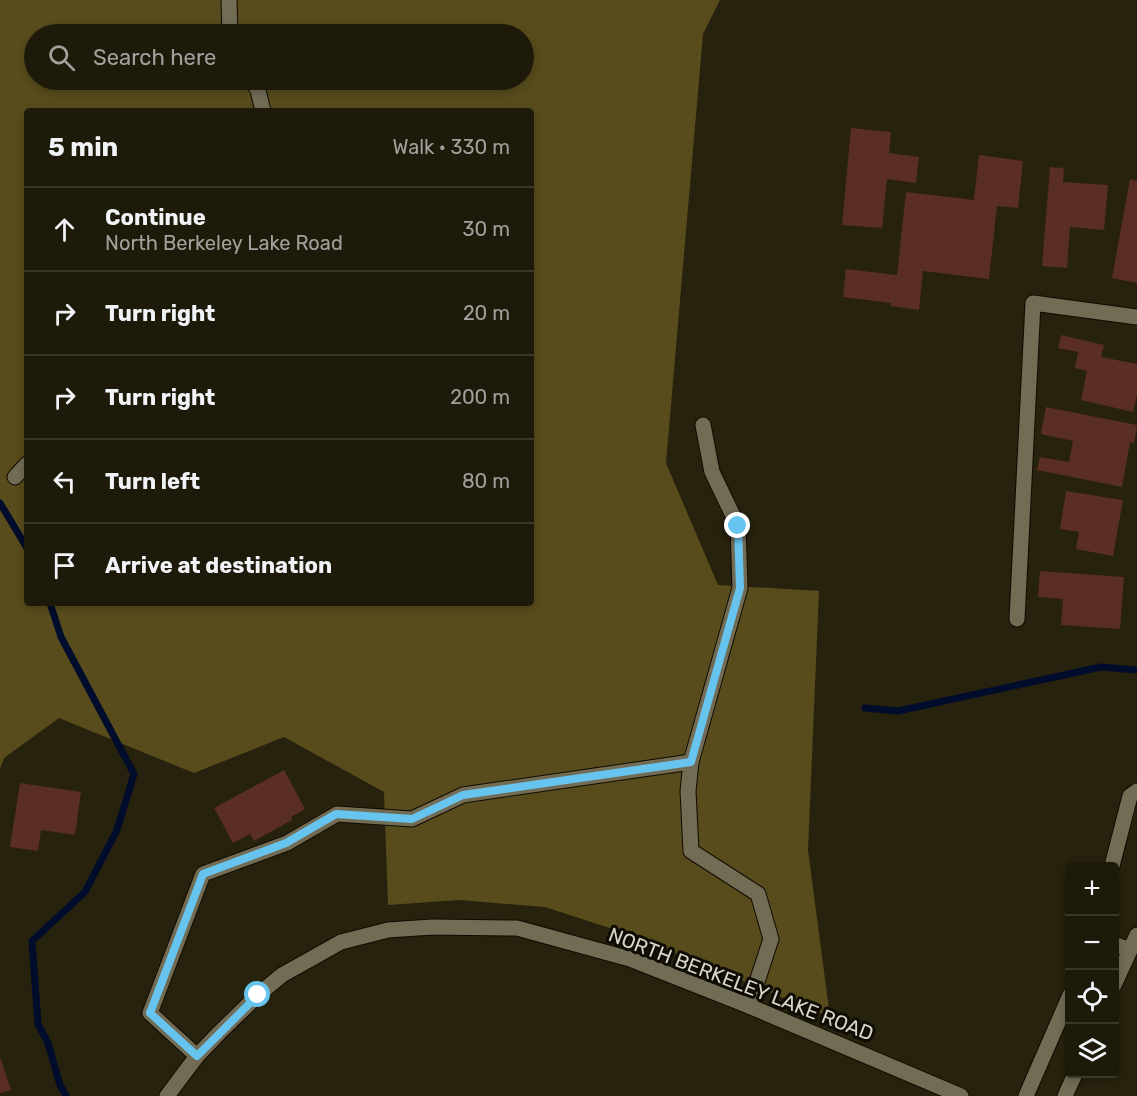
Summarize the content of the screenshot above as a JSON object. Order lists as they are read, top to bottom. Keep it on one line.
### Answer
{"streets":{"street":["NORTH BERKELEY LAKE ROAD"]},"page":{"search":"Search here","heading":["5 min","Walk · 330 m"],"list":[["Continue","North Berkeley Lake Road","30 m"],["Turn right","20 m"],["Turn right","200 m"],["Turn left","80 m"],"Arrive at destination"],"map_buttons":["+","−"]}}
